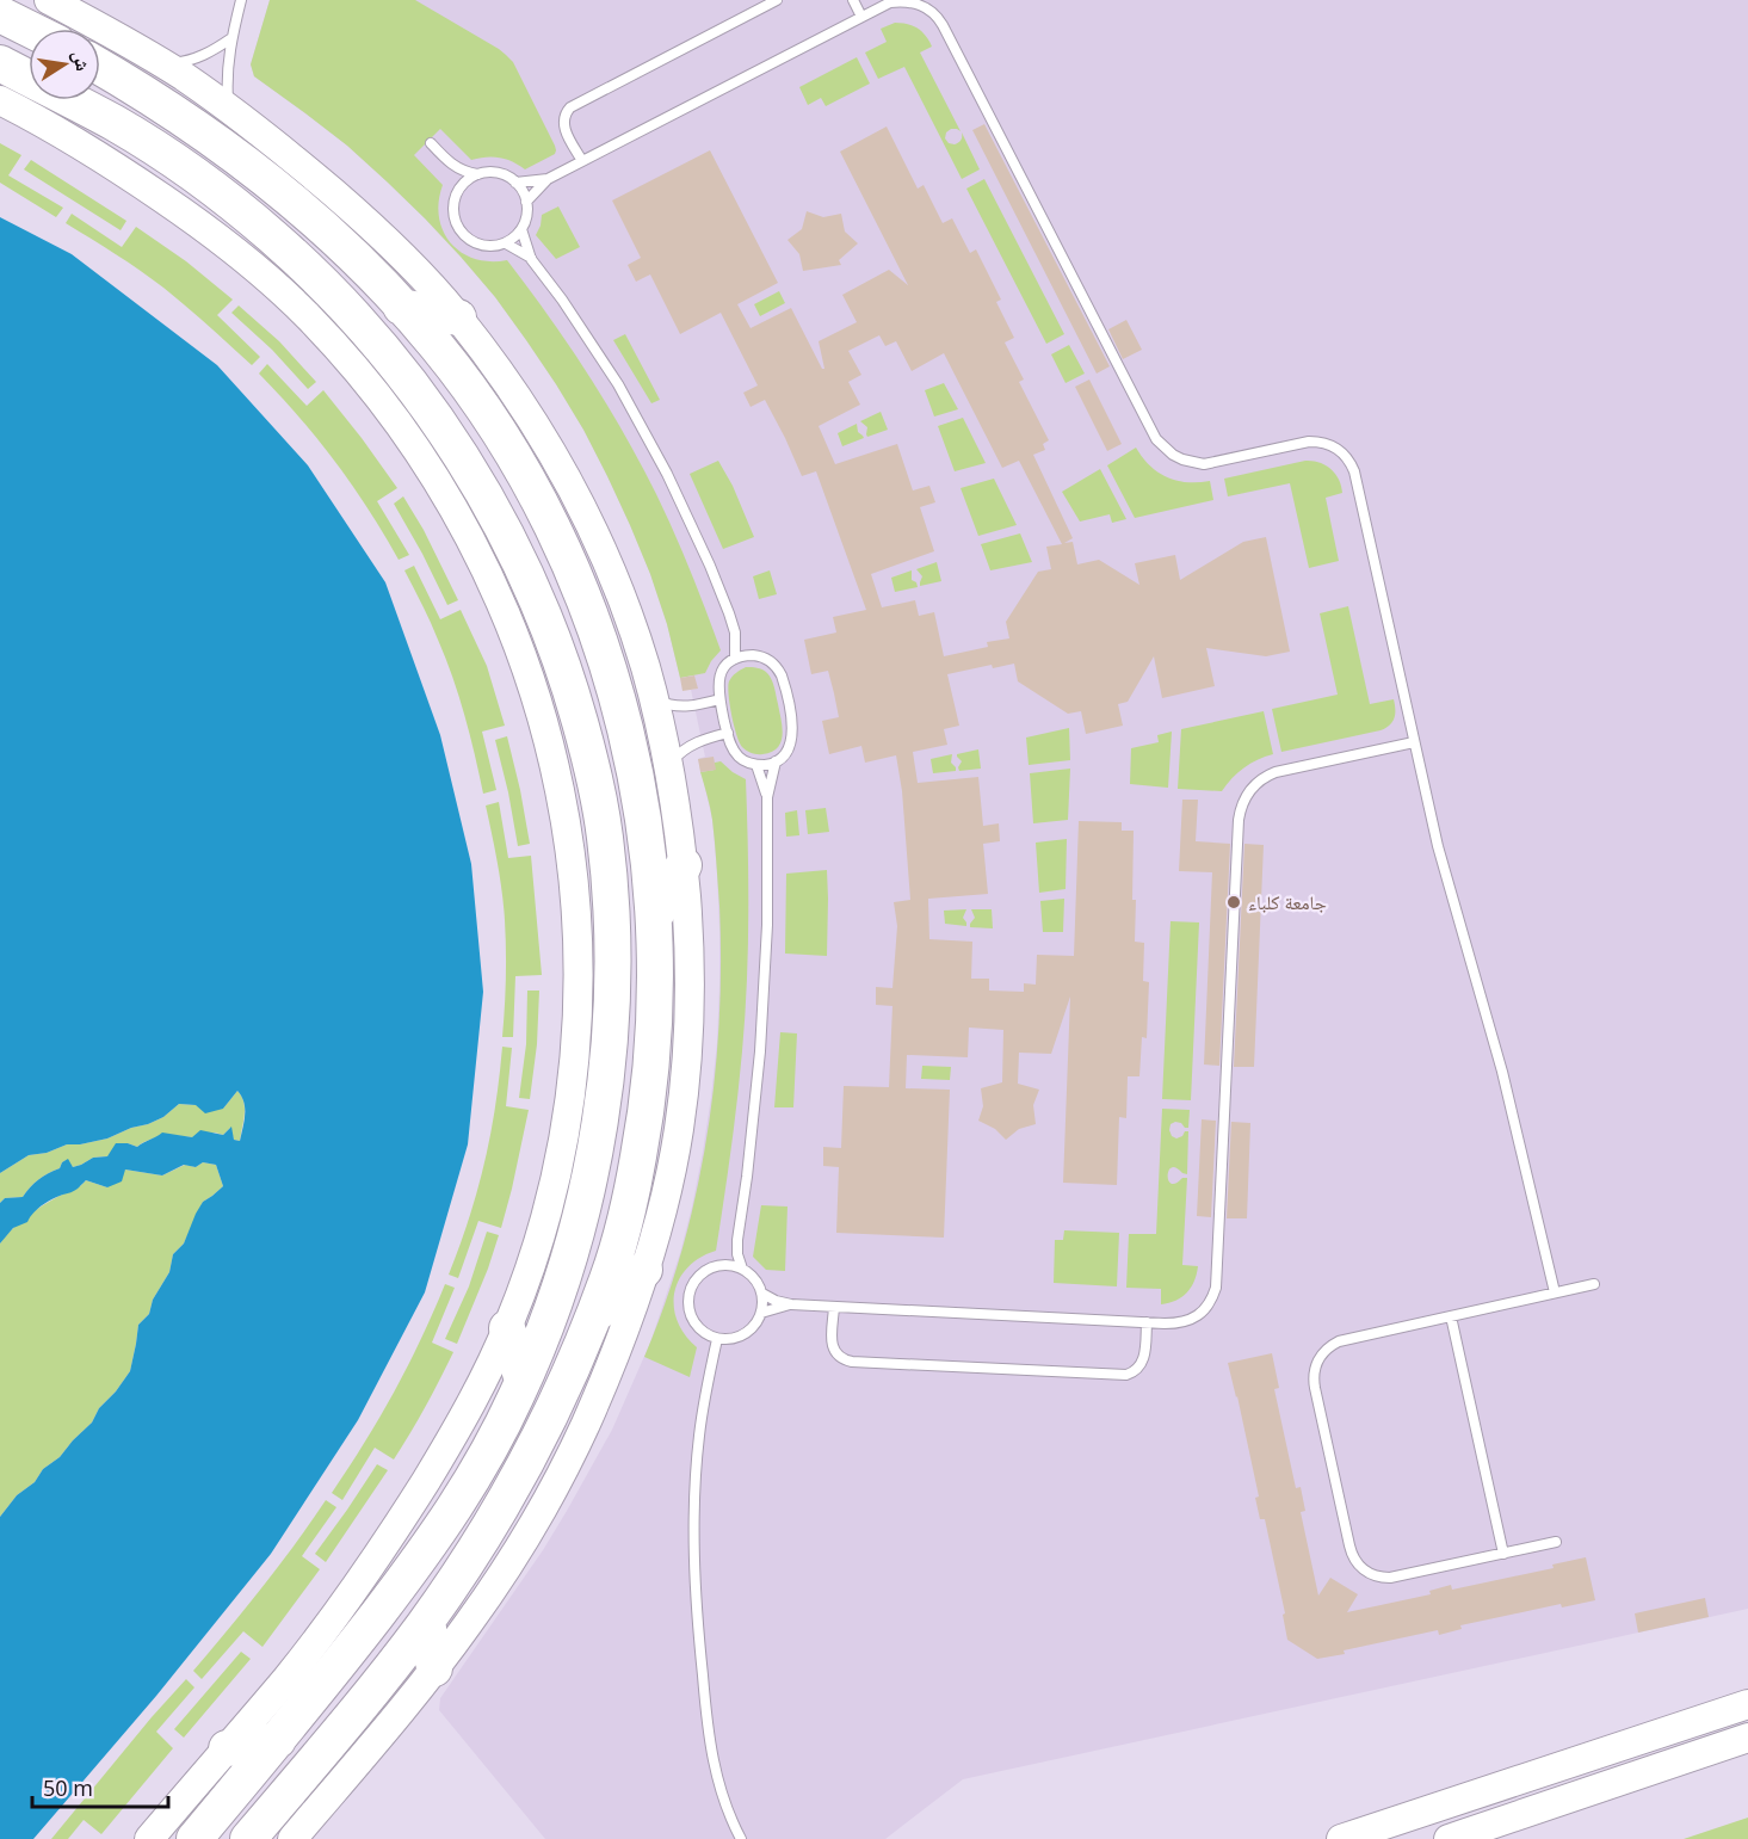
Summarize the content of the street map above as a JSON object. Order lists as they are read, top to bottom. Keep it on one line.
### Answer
{"places":["جامعة كلباء"],"scale_bar":"50 m","north":"right"}
